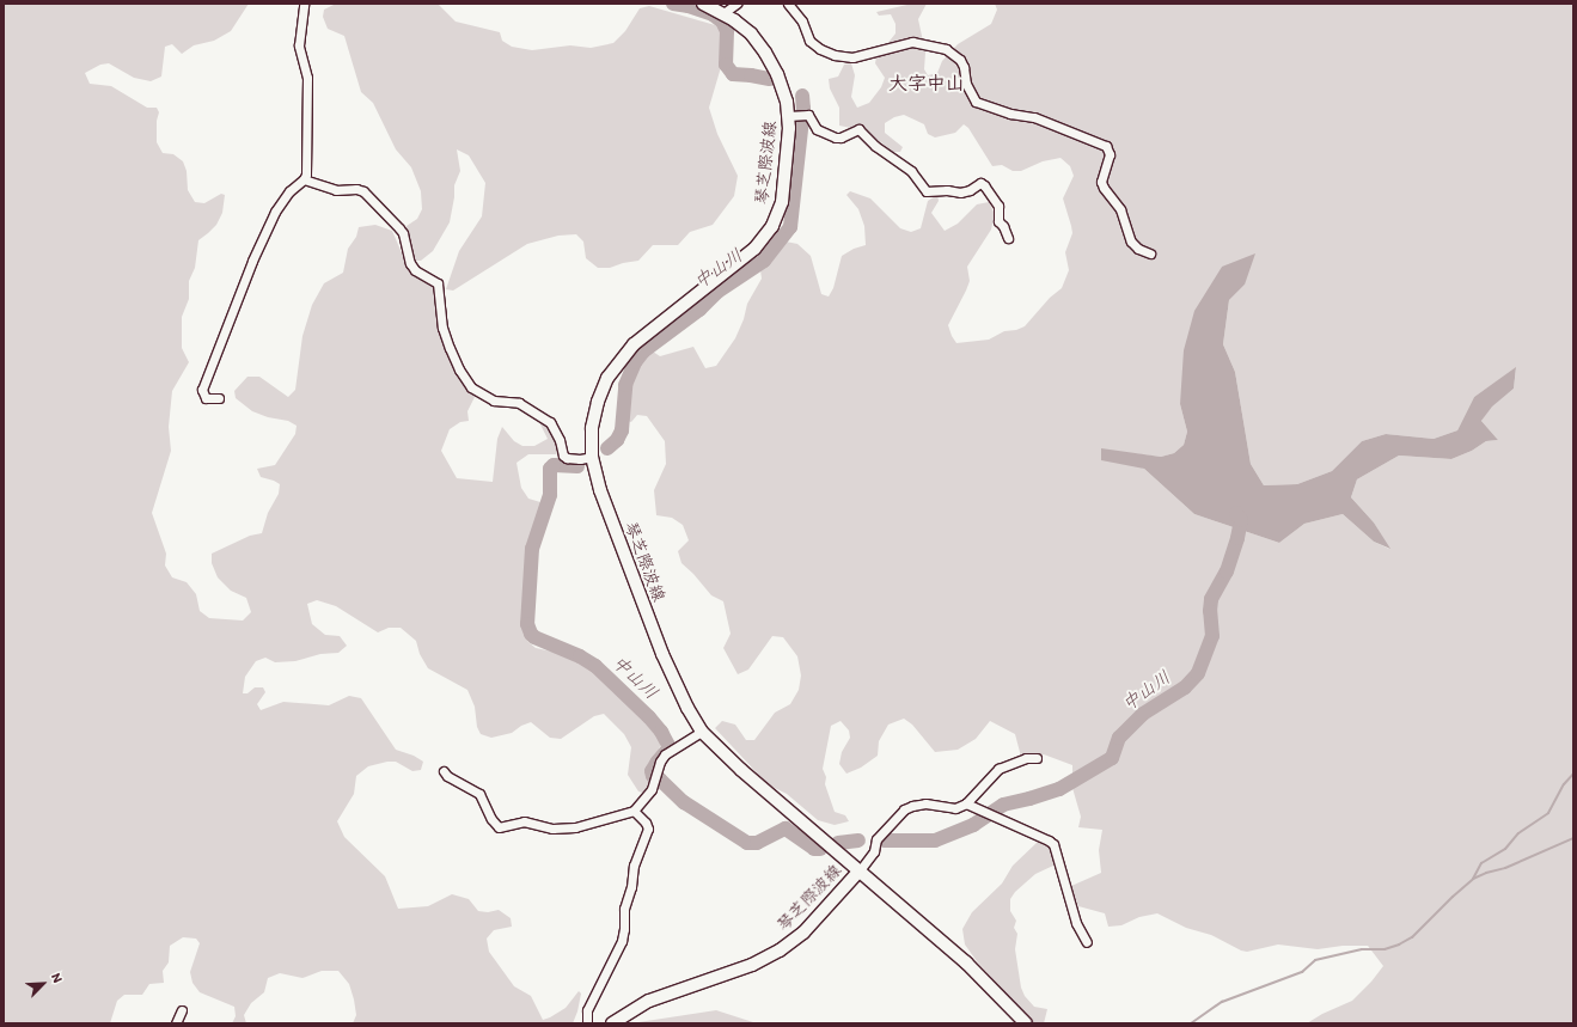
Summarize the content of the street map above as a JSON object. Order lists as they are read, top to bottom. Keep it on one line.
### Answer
{"streets":{"main road":["琴芝際波線"]},"districts":["大字中山"],"water":["中山川"],"north":"top right"}
